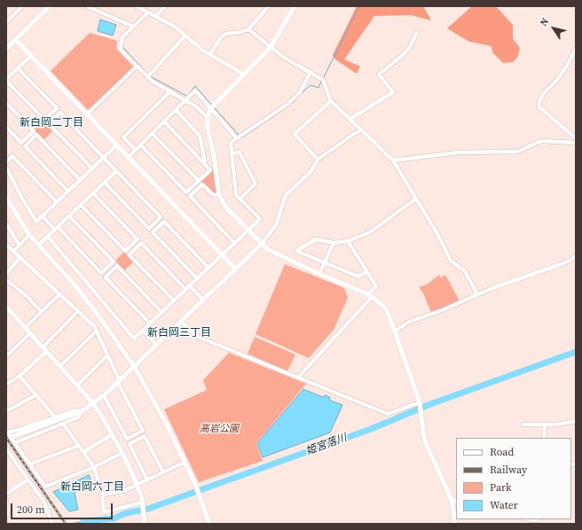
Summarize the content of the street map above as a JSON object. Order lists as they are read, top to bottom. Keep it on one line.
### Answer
{"districts":["新白岡二丁目","新白岡三丁目","新白岡六丁目"],"water":["姫宮落川"],"parks":["高岩公園"],"legend":["Road","Railway","Park","Water"],"scale_bar":"200 m","north":"top left"}
